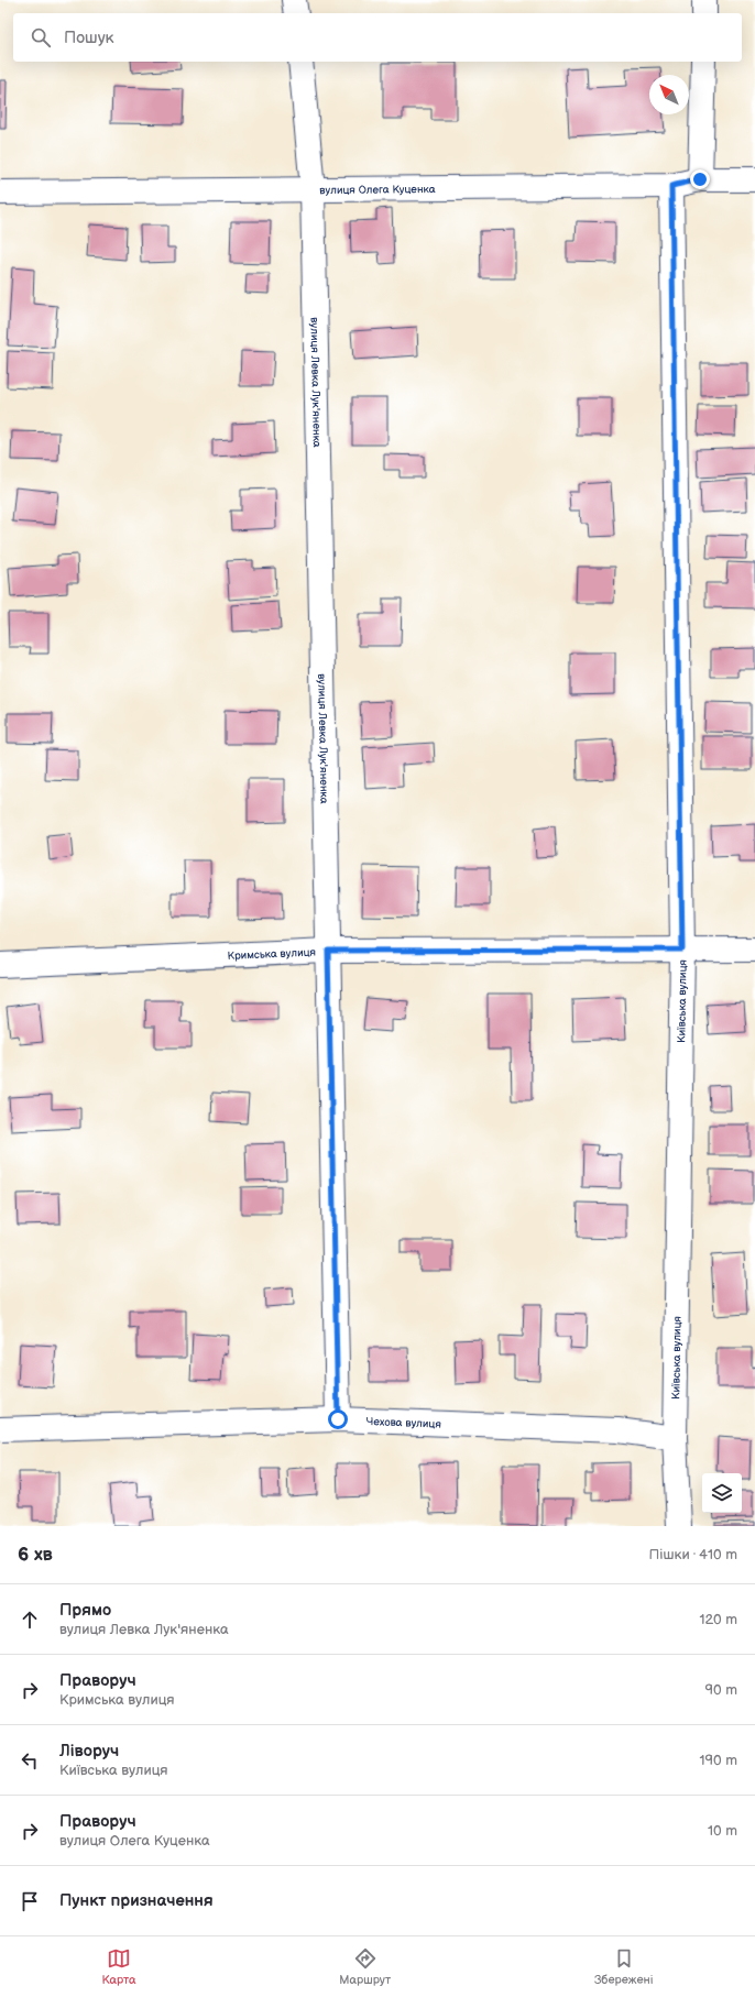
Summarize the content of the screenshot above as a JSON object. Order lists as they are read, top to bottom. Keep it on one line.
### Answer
{"streets":{"street":["вулиця Олега Куценка","вулиця Левка Лук'яненка","Кримська вулиця","Київська вулиця","Чехова вулиця"]},"crossings":[["вулиця Олега Куценка","вулиця Левка Лук'яненка"],["вулиця Олега Куценка","Київська вулиця"],["вулиця Левка Лук'яненка","Кримська вулиця"],["вулиця Левка Лук'яненка","Чехова вулиця"],["Кримська вулиця","Київська вулиця"],["Київська вулиця","Чехова вулиця"]],"north":"top left","page":{"search":"Пошук","heading":["6 хв","Пішки · 410 m"],"list":[["Прямо","вулиця Левка Лук'яненка","120 m"],["Праворуч","Кримська вулиця","90 m"],["Ліворуч","Київська вулиця","190 m"],["Праворуч","вулиця Олега Куценка","10 m"],"Пункт призначення"],"nav":["Карта","Маршрут","Збережені"]}}
